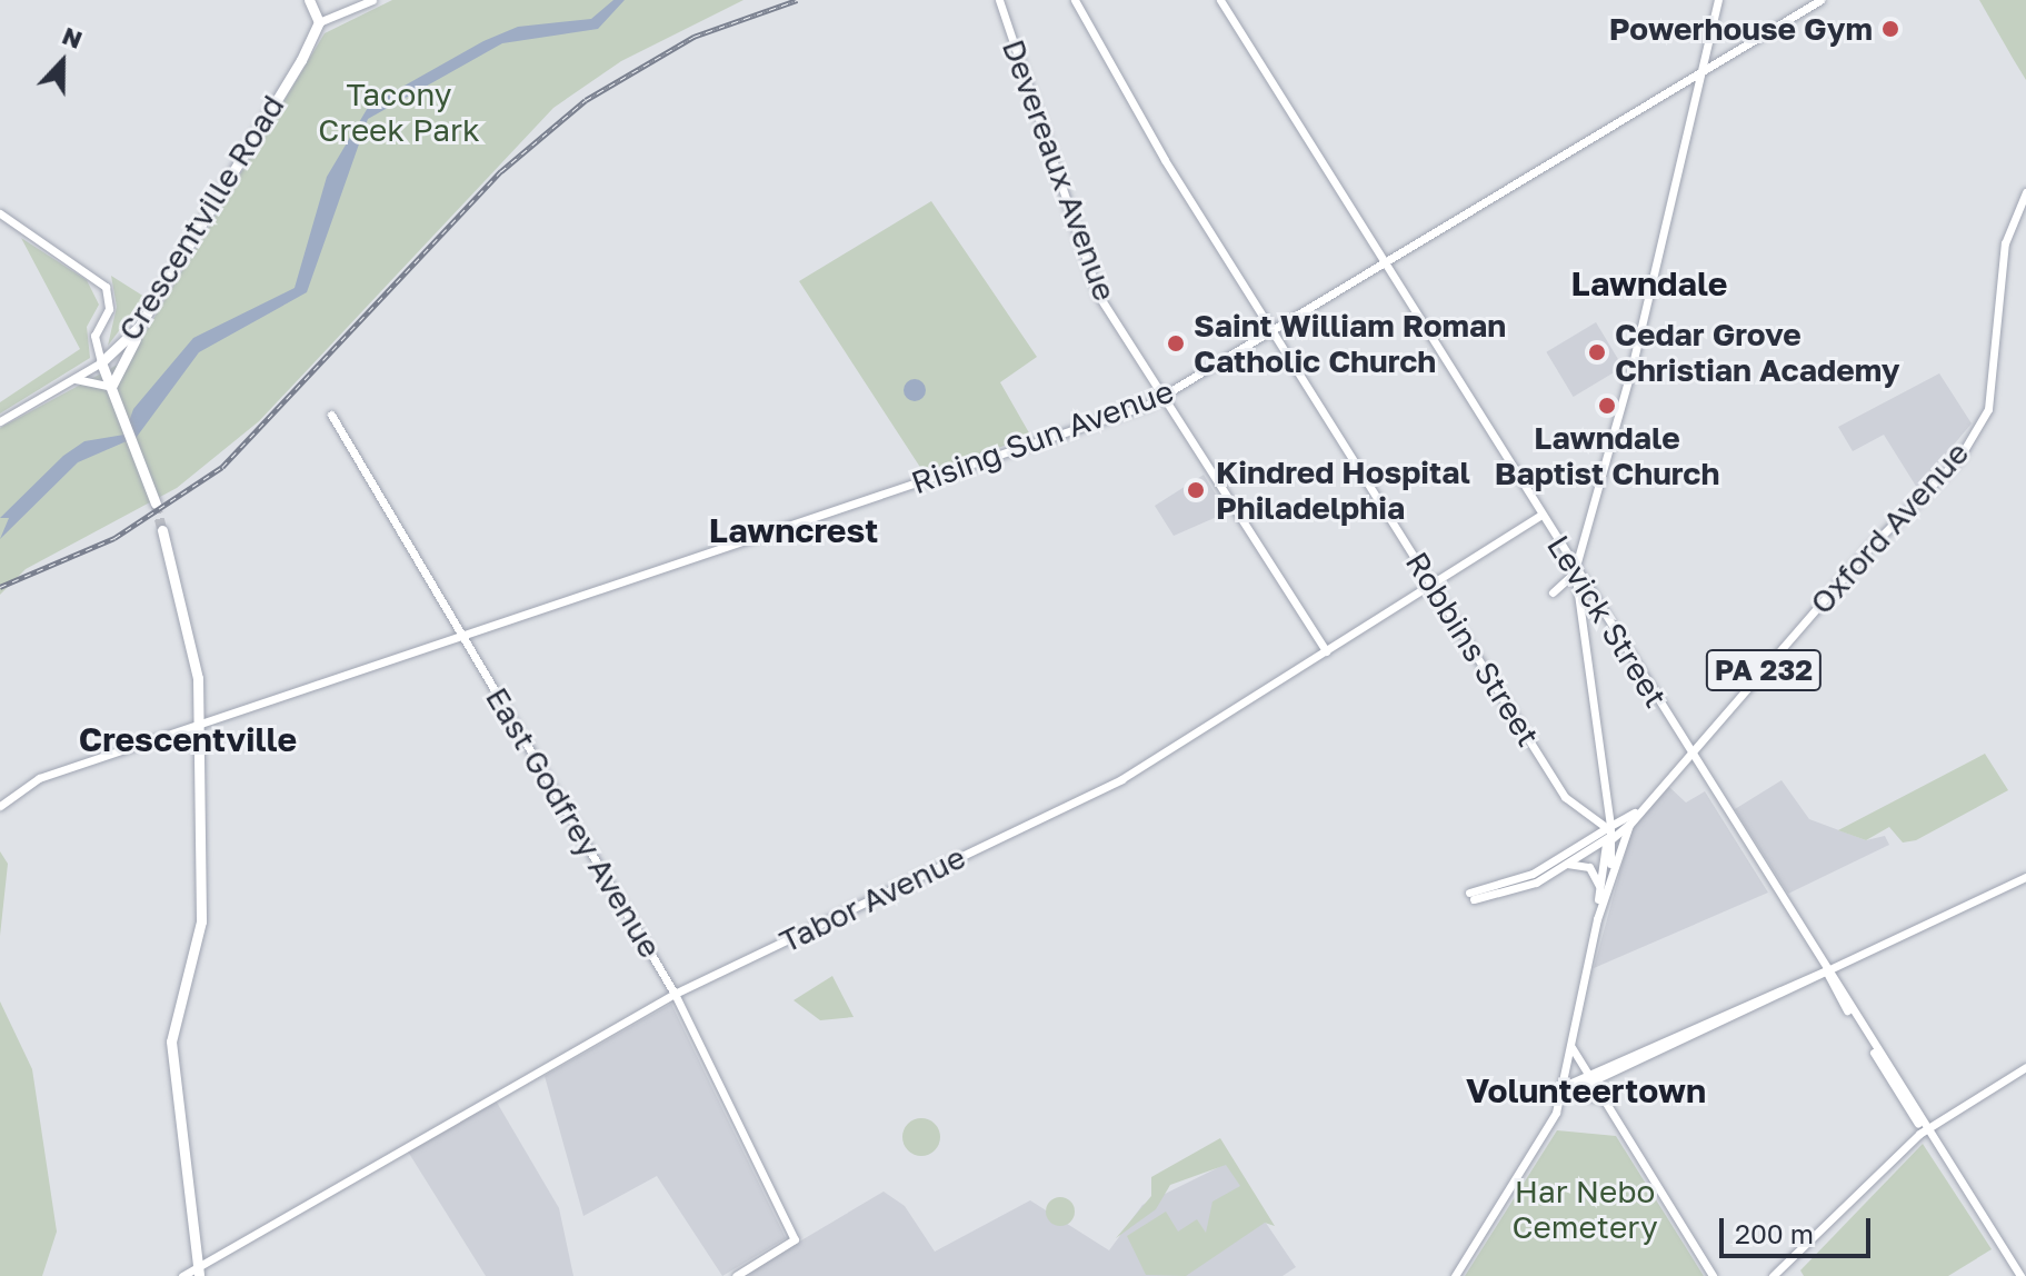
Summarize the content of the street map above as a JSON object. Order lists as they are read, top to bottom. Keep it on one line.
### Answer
{"streets":{"highway":["Crescentville Road"],"street":["Devereaux Avenue","Rising Sun Avenue","Oxford Avenue","Levick Street","Robbins Street","PA 232","East Godfrey Avenue","Tabor Avenue"]},"crossings":[["Devereaux Avenue","Rising Sun Avenue"],["Devereaux Avenue","Tabor Avenue"],["Rising Sun Avenue","Levick Street"],["Rising Sun Avenue","Robbins Street"],["Rising Sun Avenue","East Godfrey Avenue"],["Oxford Avenue","Levick Street"],["Oxford Avenue","Robbins Street"],["Levick Street","Tabor Avenue"],["Robbins Street","Tabor Avenue"],["East Godfrey Avenue","Tabor Avenue"]],"districts":["Lawndale","Lawncrest","Crescentville","Volunteertown"],"parks":["Tacony Creek Park","Har Nebo Cemetery"],"places":["Powerhouse Gym","Saint William Roman Catholic Church","Cedar Grove Christian Academy","Lawndale Baptist Church","Kindred Hospital Philadelphia"],"scale_bar":"200 m","north":"top"}
